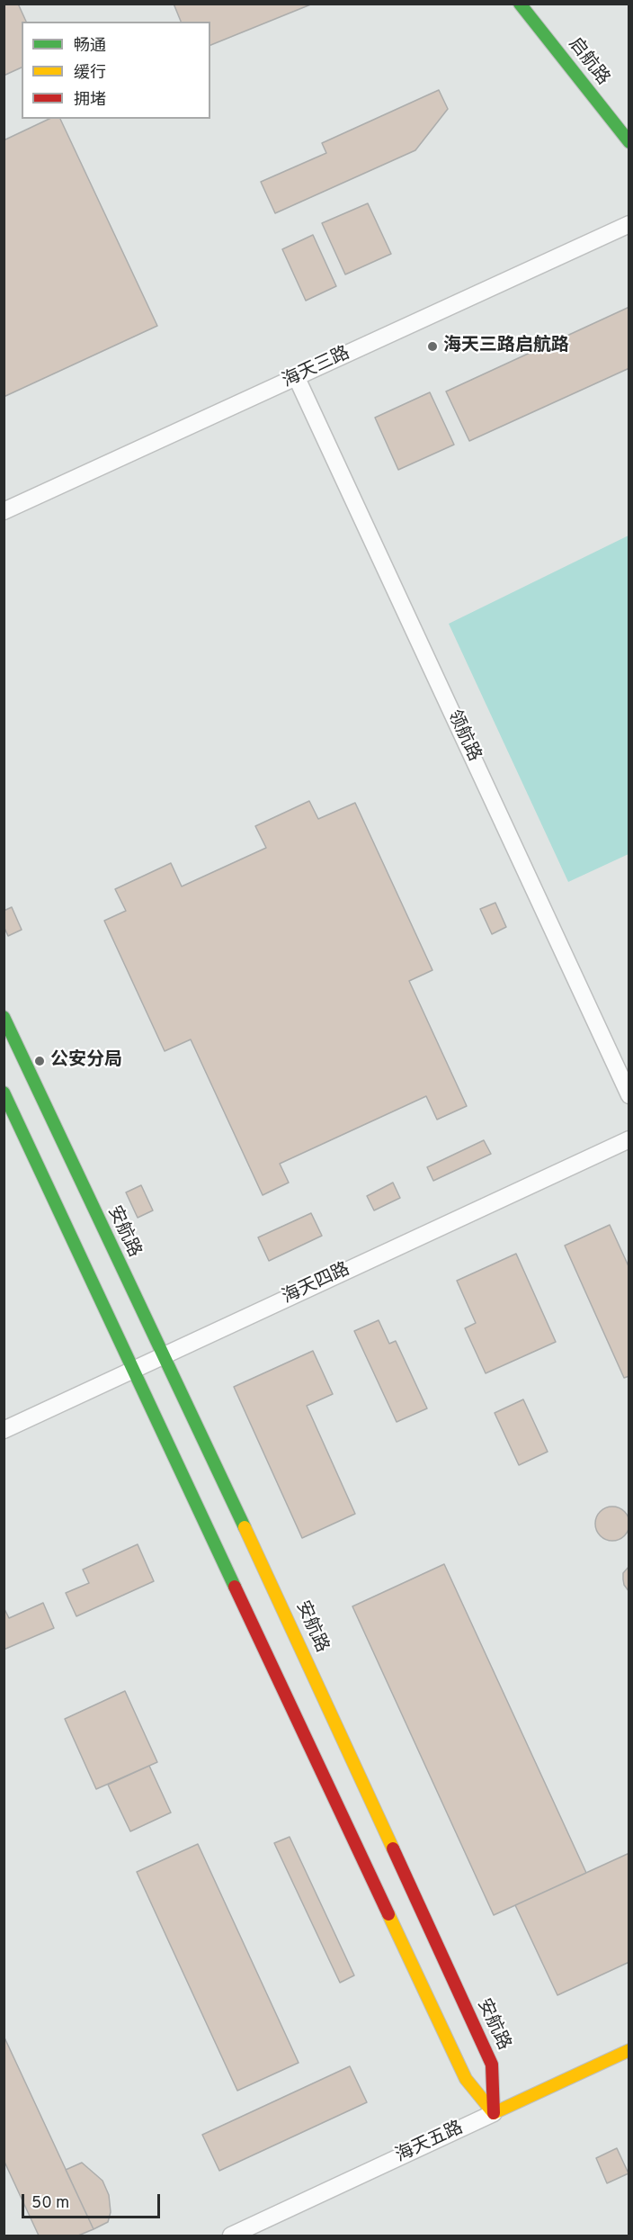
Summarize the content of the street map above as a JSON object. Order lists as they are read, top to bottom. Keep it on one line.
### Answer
{"streets":{"street":["启航路","海天三路","领航路","安航路","海天四路","海天五路"]},"crossings":[["海天三路","领航路"],["安航路","海天四路"],["安航路","海天五路"]],"places":["海天三路启航路","公安分局"],"legend":["畅通","缓行","拥堵"],"scale_bar":"50 m"}
